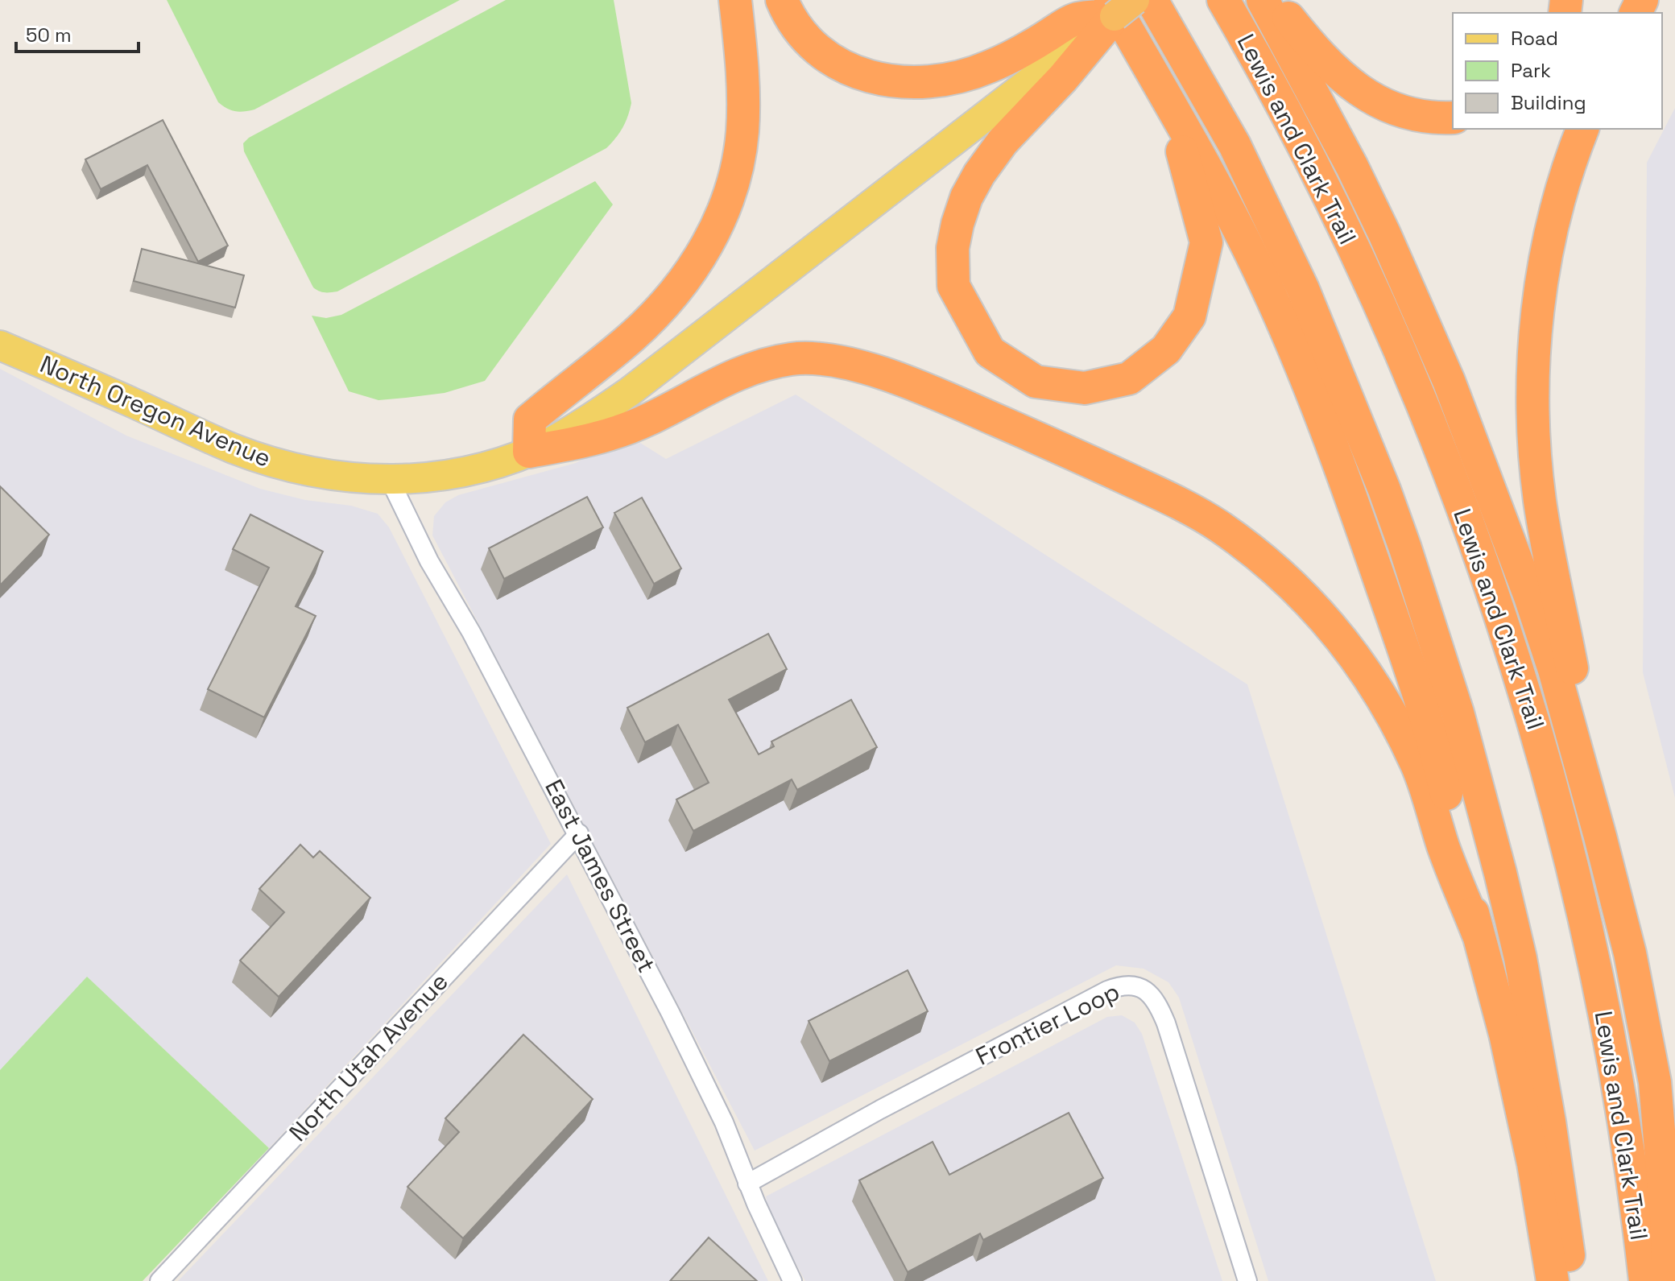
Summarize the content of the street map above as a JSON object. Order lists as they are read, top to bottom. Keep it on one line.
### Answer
{"streets":{"highway":["Lewis and Clark Trail"],"main road":["North Oregon Avenue"],"street":["East James Street","Frontier Loop","North Utah Avenue"]},"crossings":[["North Oregon Avenue","East James Street"],["East James Street","Frontier Loop"],["East James Street","North Utah Avenue"]],"legend":["Road","Park","Building"],"scale_bar":"50 m"}
